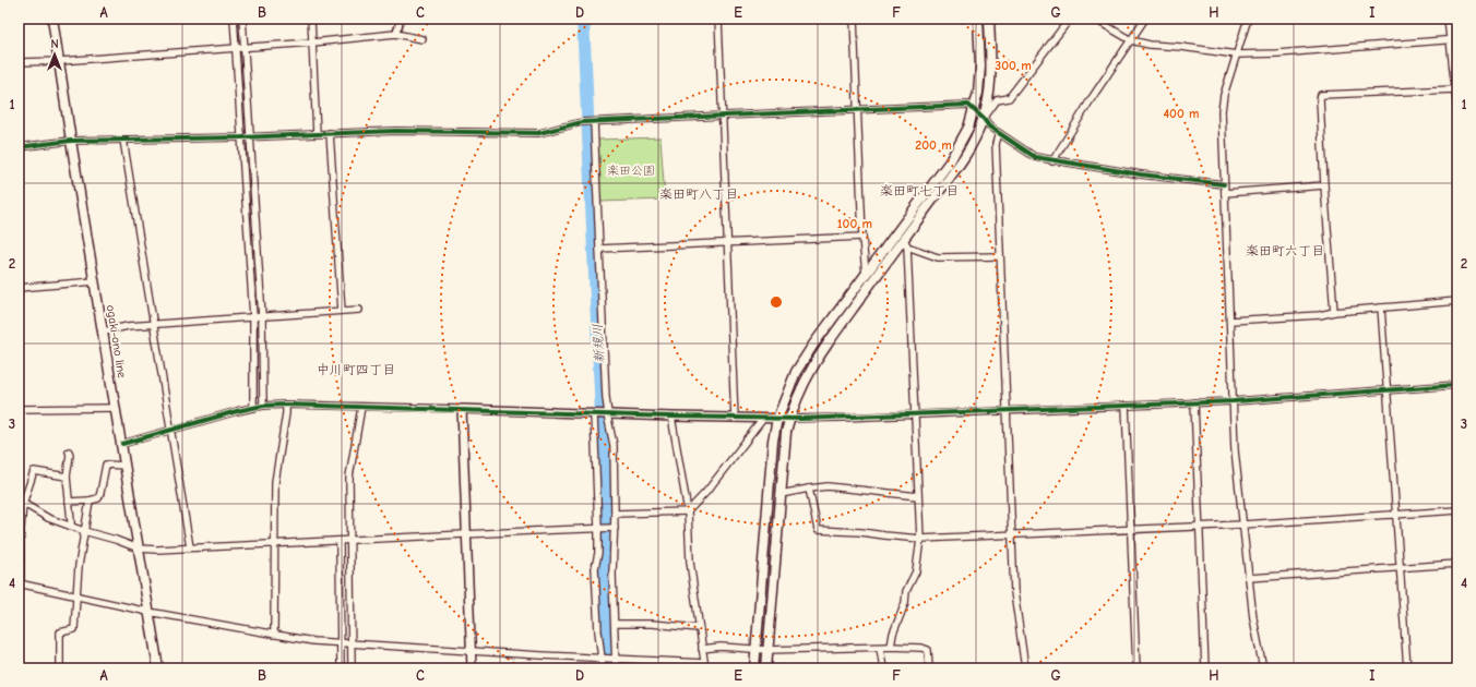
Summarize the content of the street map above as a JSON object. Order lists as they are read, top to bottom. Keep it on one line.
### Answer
{"streets":{"main road":["ogaki-ono line"]},"districts":["楽田町七丁目","楽田町八丁目","楽田町六丁目","中川町四丁目"],"water":["新規川"],"parks":["楽田公園"],"north":"top","grid":{"columns":["A","B","C","D","E","F","G","H","I"],"rows":["1","2","3","4"]},"rings":["300 m","400 m","200 m","100 m"]}
